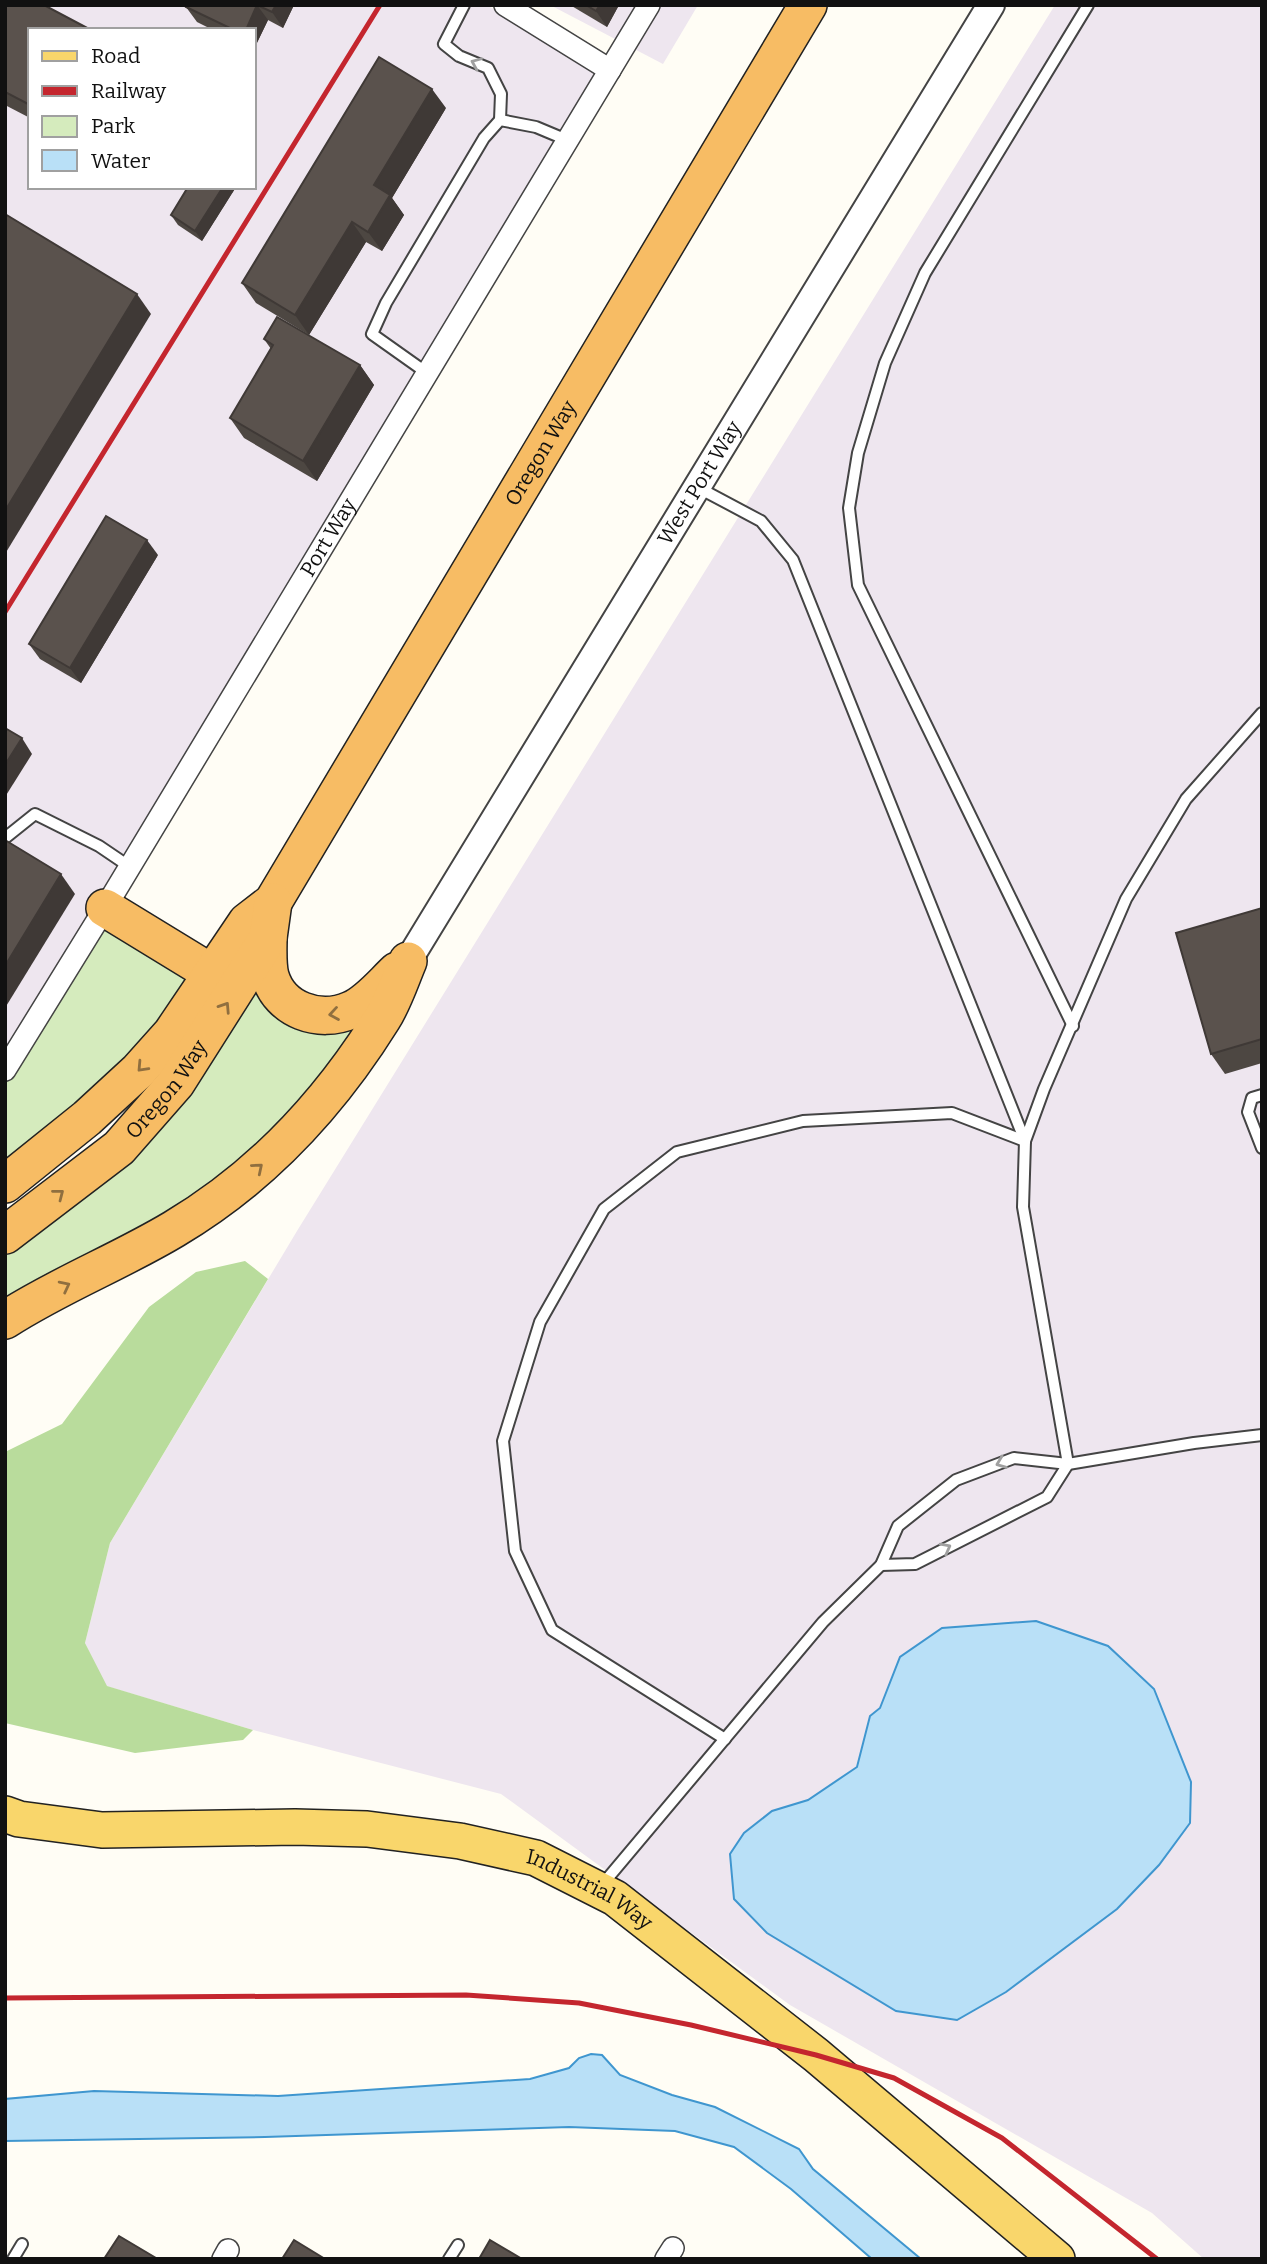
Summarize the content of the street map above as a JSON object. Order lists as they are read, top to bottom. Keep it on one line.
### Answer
{"streets":{"highway":["Oregon Way"],"main road":["Industrial Way"],"street":["West Port Way","Port Way"]},"legend":["Road","Railway","Park","Water"]}
